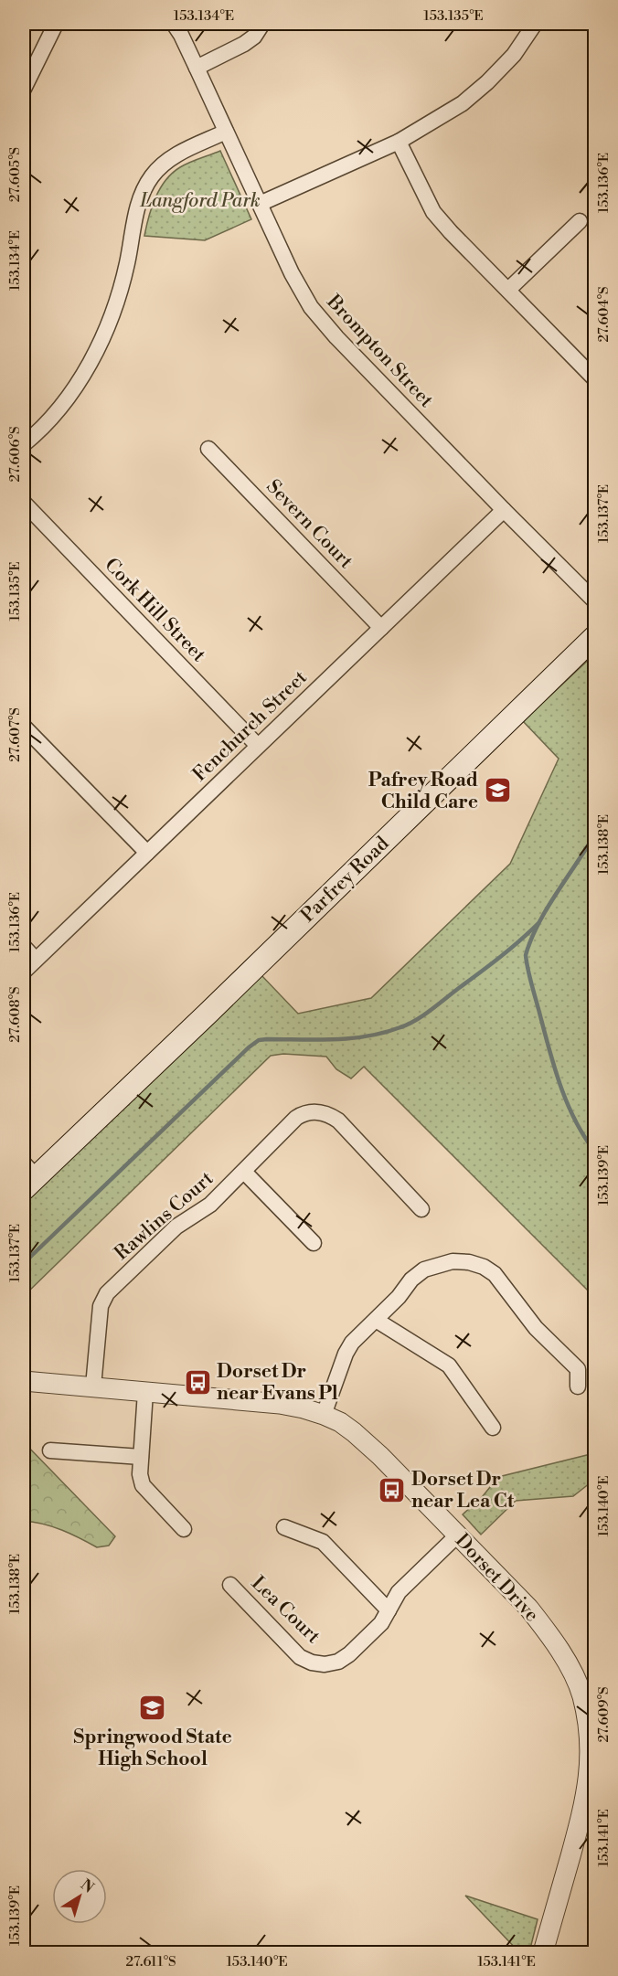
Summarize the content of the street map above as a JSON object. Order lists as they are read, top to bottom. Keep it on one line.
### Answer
{"streets":{"main road":["Parfrey Road"],"street":["Brompton Street","Severn Court","Cork Hill Street","Fenchurch Street","Rawlins Court","Dorset Drive","Lea Court"]},"crossings":[["Brompton Street","Fenchurch Street"],["Severn Court","Fenchurch Street"],["Cork Hill Street","Fenchurch Street"],["Rawlins Court","Dorset Drive"],["Dorset Drive","Lea Court"]],"parks":["Langford Park"],"places":{"school or university":["Pafrey Road Child Care","Springwood State High School"],"bus stop":["Dorset Dr near Evans Pl","Dorset Dr near Lea Ct"]},"north":"top right","coordinates":["153.134°E","153.135°E","27.605°S","153.136°E","27.604°S","27.606°S","153.137°E","27.607°S","153.138°E","27.608°S","153.139°E","153.140°E","27.609°S","153.141°E","27.611°S"]}
